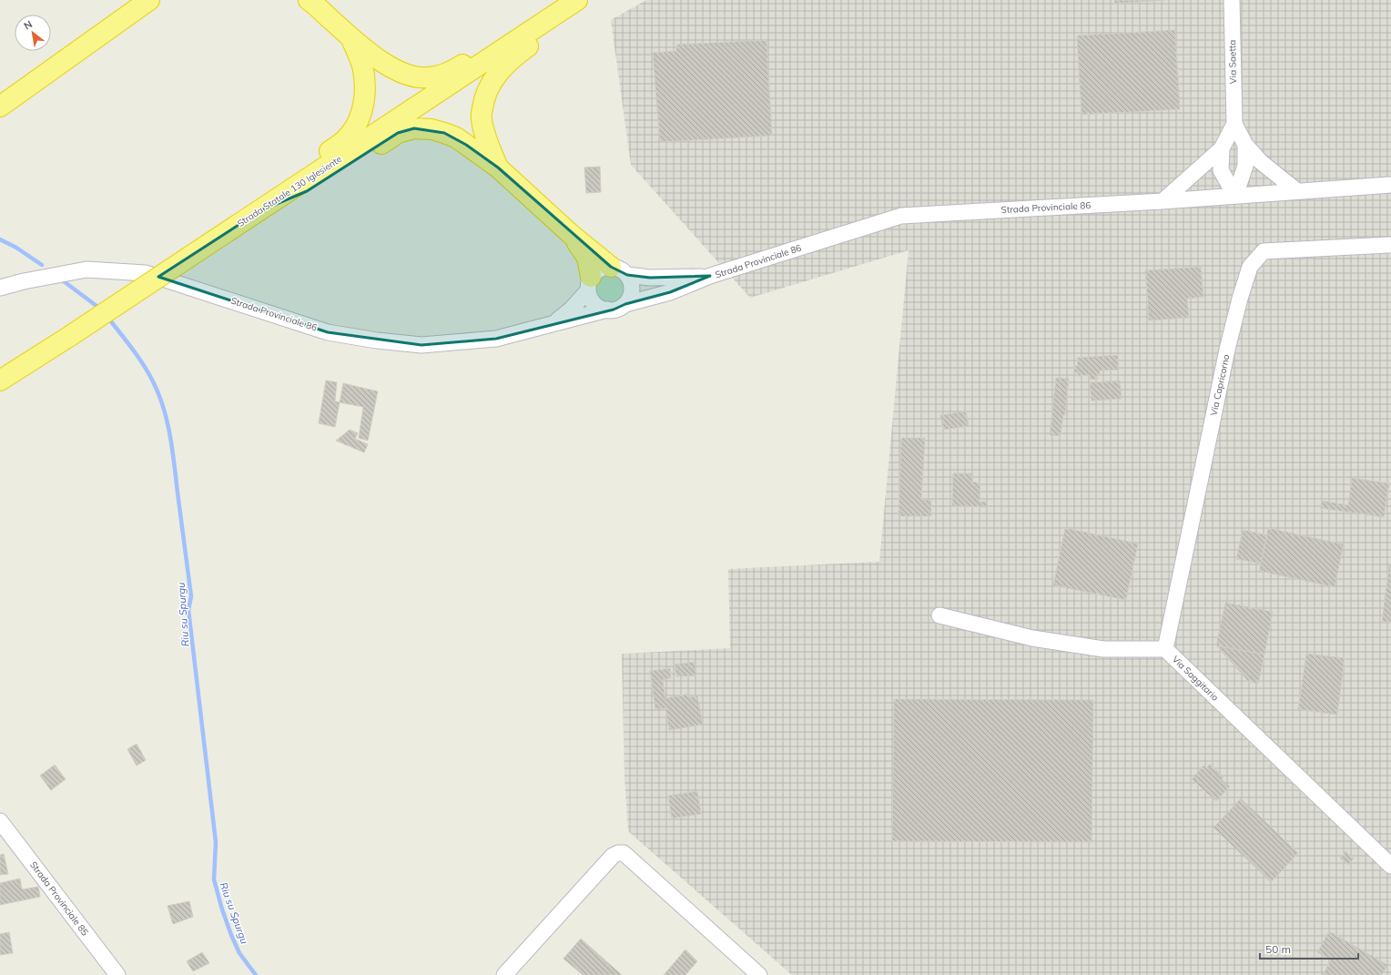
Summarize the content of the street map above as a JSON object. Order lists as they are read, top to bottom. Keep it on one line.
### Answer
{"streets":{"highway":["Strada Statale 130 Iglesiente"],"street":["Via Saetta","Strada Provinciale 86","Via Capricorno","Via Saggitario","Strada Provinciale 85"]},"crossings":[["Via Saetta","Strada Provinciale 86"],["Via Capricorno","Via Saggitario"]],"water":["Riu su Spurgu"],"scale_bar":"50 m","north":"top left"}
